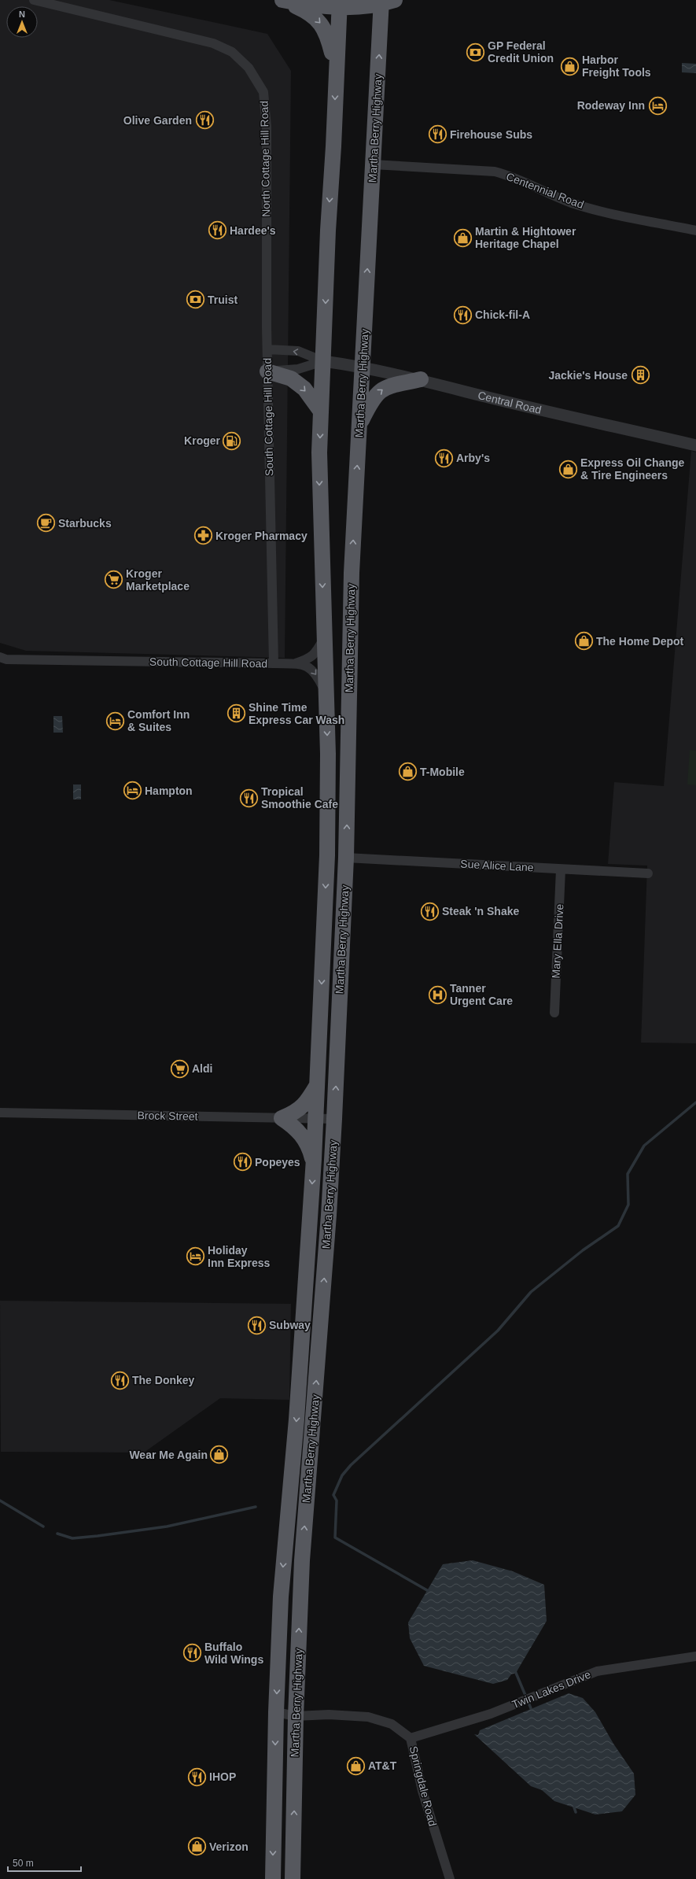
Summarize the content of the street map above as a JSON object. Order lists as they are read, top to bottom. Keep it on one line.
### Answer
{"streets":{"highway":["Martha Berry Highway"],"street":["North Cottage Hill Road","Centennial Road","Central Road","South Cottage Hill Road","Sue Alice Lane","Mary Ella Drive","Brock Street","Twin Lakes Drive","Springdale Road"]},"crossings":[["Martha Berry Highway","Centennial Road"],["Martha Berry Highway","Central Road"],["Martha Berry Highway","Sue Alice Lane"],["Martha Berry Highway","Brock Street"],["Martha Berry Highway","Springdale Road"],["North Cottage Hill Road","Central Road"],["North Cottage Hill Road","South Cottage Hill Road"],["Central Road","South Cottage Hill Road"],["Sue Alice Lane","Mary Ella Drive"],["Twin Lakes Drive","Springdale Road"]],"places":{"bank":["GP Federal Credit Union","Truist"],"shop":["Harbor Freight Tools","Martin & Hightower Heritage Chapel","Express Oil Change & Tire Engineers","The Home Depot","T-Mobile","Wear Me Again","AT&T","Verizon"],"hotel":["Rodeway Inn","Comfort Inn & Suites","Hampton","Holiday Inn Express"],"restaurant":["Olive Garden","Firehouse Subs","Hardee's","Chick-fil-A","Arby's","Tropical Smoothie Cafe","Steak 'n Shake","Popeyes","Subway","The Donkey","Buffalo Wild Wings","IHOP"],"building":["Jackie's House","Shine Time Express Car Wash"],"fuel station":["Kroger"],"cafe":["Starbucks"],"pharmacy":["Kroger Pharmacy"],"supermarket":["Kroger Marketplace","Aldi"],"hospital":["Tanner Urgent Care"]},"scale_bar":"50 m","north":"top"}
